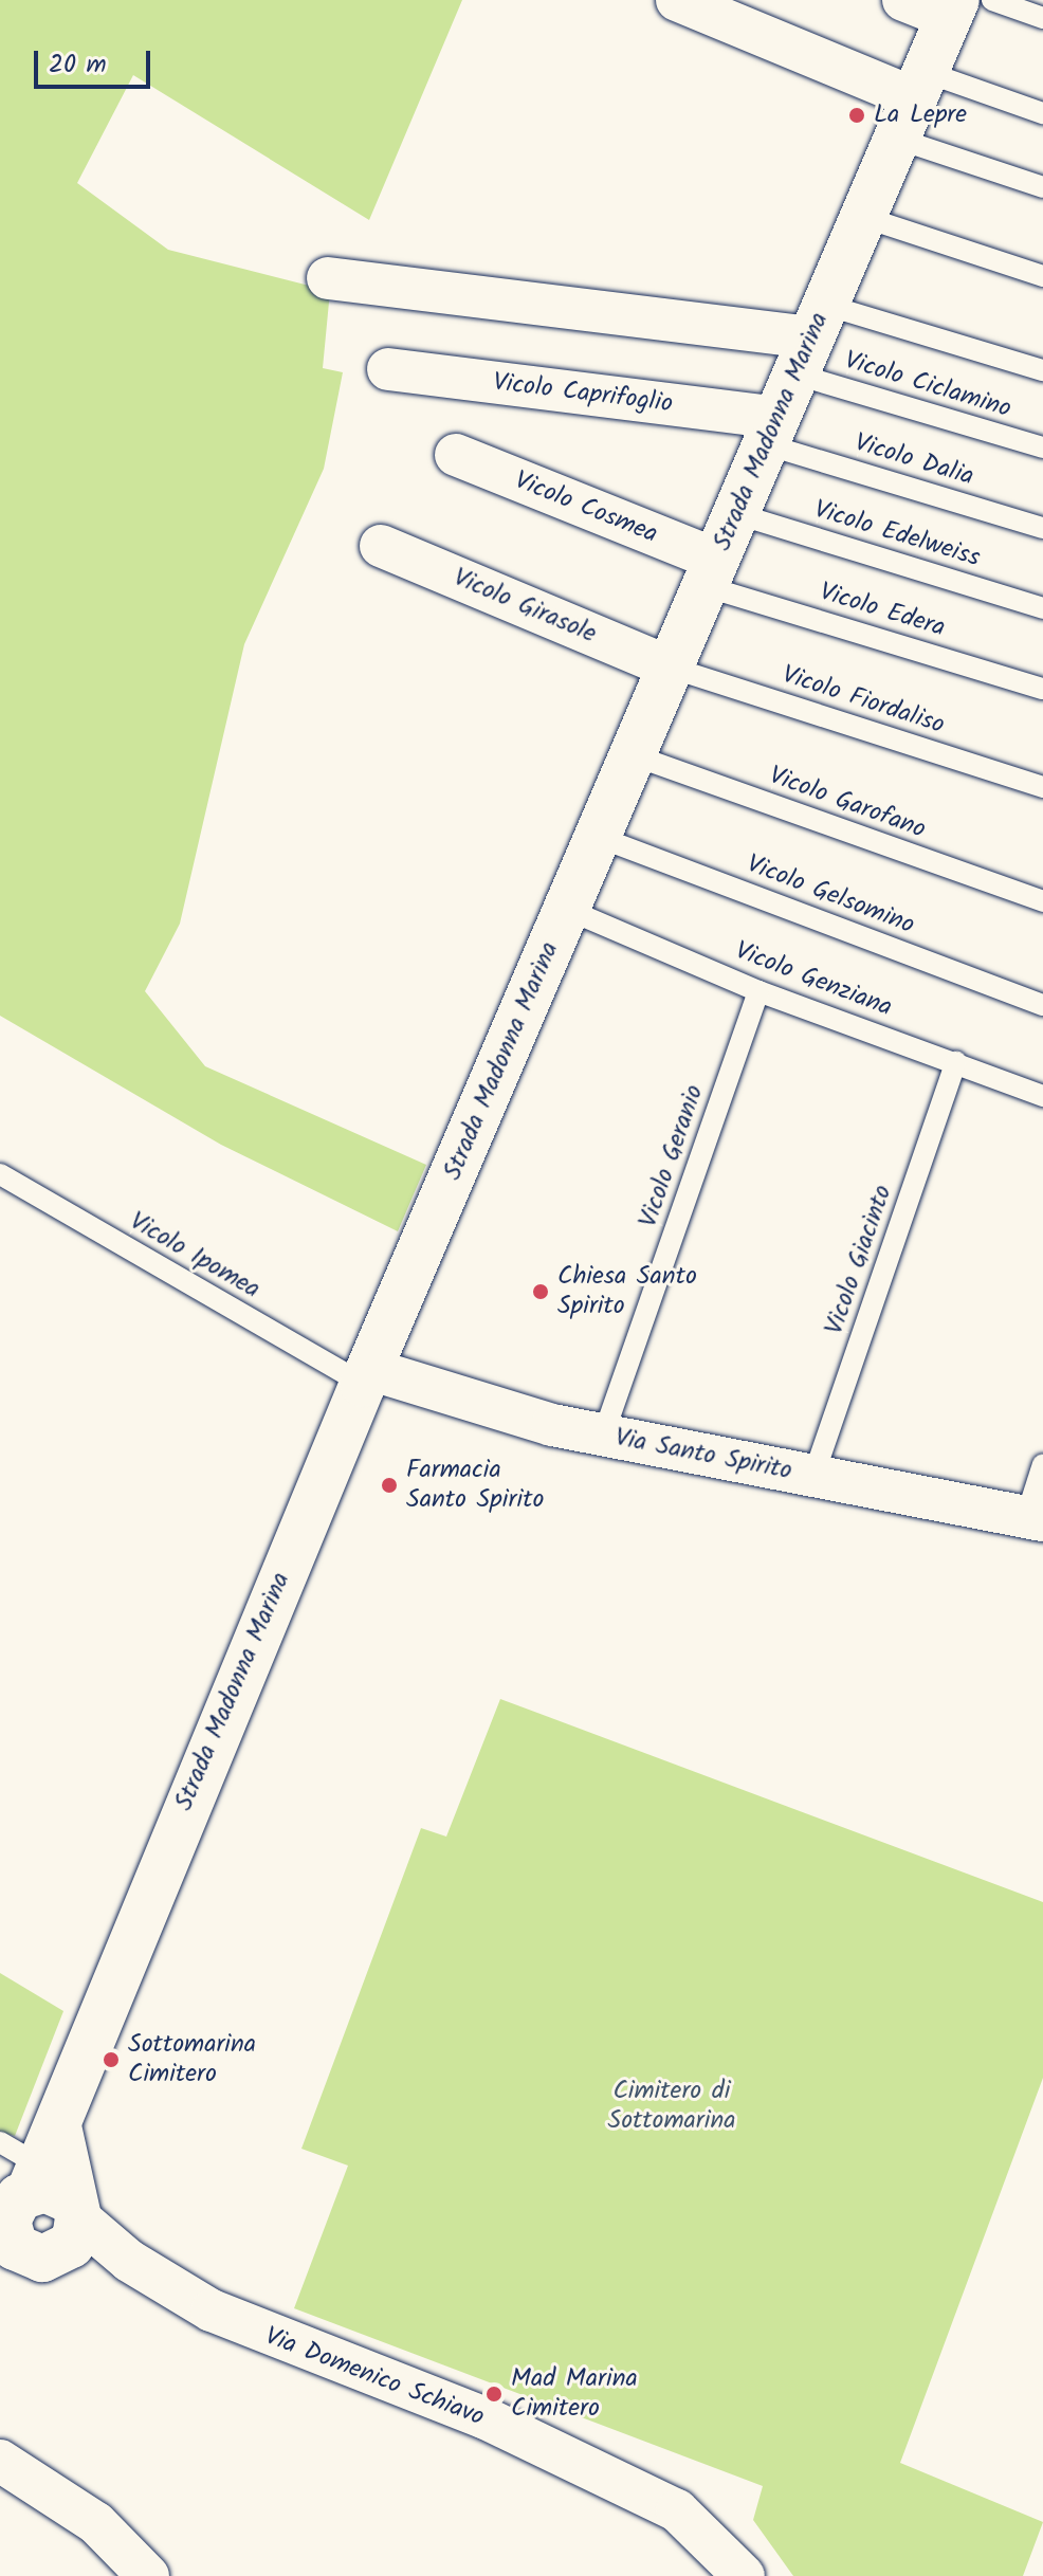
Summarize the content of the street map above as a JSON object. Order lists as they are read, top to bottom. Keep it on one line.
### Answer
{"streets":{"street":["Vicolo Caprifoglio","Strada Madonna Marina","Vicolo Cosmea","Vicolo Girasole","Via Santo Spirito","Via Domenico Schiavo"],"lane":["Vicolo Ciclamino","Vicolo Dalia","Vicolo Edelweiss","Vicolo Edera","Vicolo Fiordaliso","Vicolo Garofano","Vicolo Gelsomino","Vicolo Genziana","Vicolo Geranio","Vicolo Ipomea","Vicolo Giacinto"]},"crossings":[["Vicolo Ciclamino","Strada Madonna Marina"],["Vicolo Caprifoglio","Strada Madonna Marina"],["Vicolo Caprifoglio","Vicolo Dalia"],["Strada Madonna Marina","Vicolo Dalia"],["Strada Madonna Marina","Vicolo Cosmea"],["Strada Madonna Marina","Vicolo Edelweiss"],["Strada Madonna Marina","Vicolo Girasole"],["Strada Madonna Marina","Vicolo Edera"],["Strada Madonna Marina","Vicolo Fiordaliso"],["Strada Madonna Marina","Vicolo Garofano"],["Strada Madonna Marina","Vicolo Gelsomino"],["Strada Madonna Marina","Vicolo Genziana"],["Strada Madonna Marina","Vicolo Ipomea"],["Strada Madonna Marina","Via Santo Spirito"],["Strada Madonna Marina","Via Domenico Schiavo"],["Vicolo Cosmea","Vicolo Edera"],["Vicolo Girasole","Vicolo Fiordaliso"],["Vicolo Genziana","Vicolo Geranio"],["Vicolo Genziana","Vicolo Giacinto"],["Vicolo Geranio","Via Santo Spirito"],["Vicolo Ipomea","Via Santo Spirito"],["Vicolo Giacinto","Via Santo Spirito"]],"parks":["Cimitero di Sottomarina"],"places":["La Lepre","Chiesa Santo Spirito","Farmacia Santo Spirito","Sottomarina Cimitero","Mad Marina Cimitero"],"scale_bar":"20 m"}
